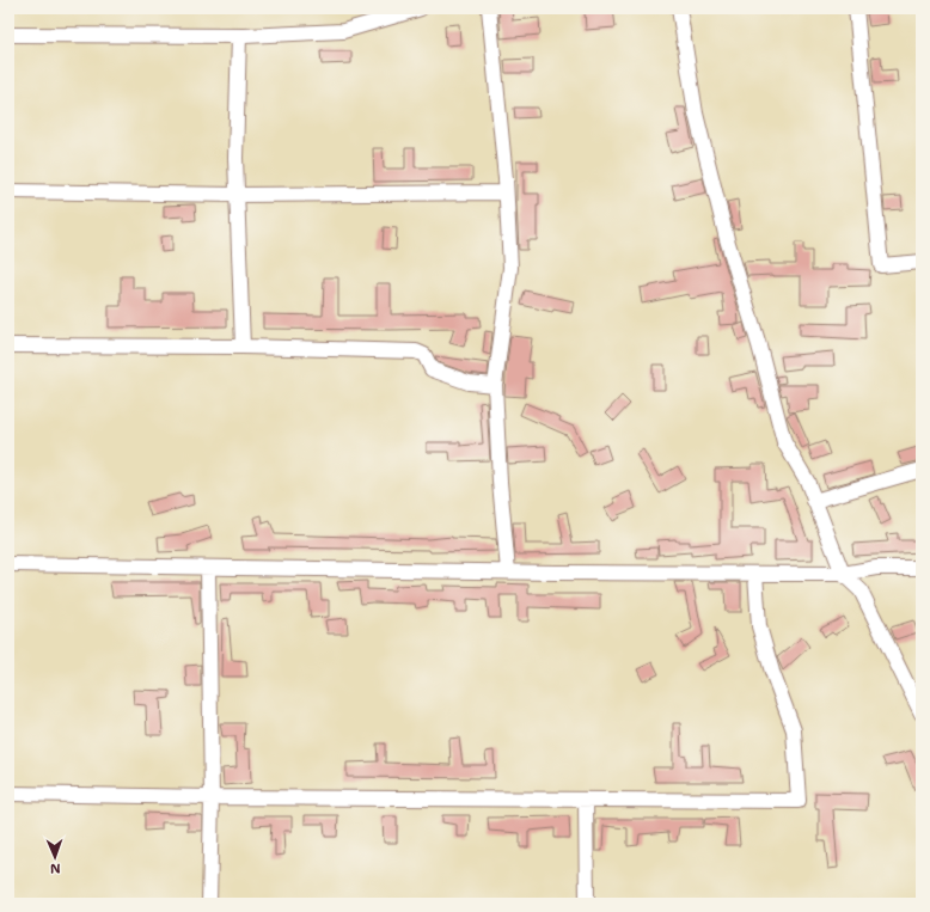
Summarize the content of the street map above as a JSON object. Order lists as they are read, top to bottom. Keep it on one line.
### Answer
{"north":"bottom"}
